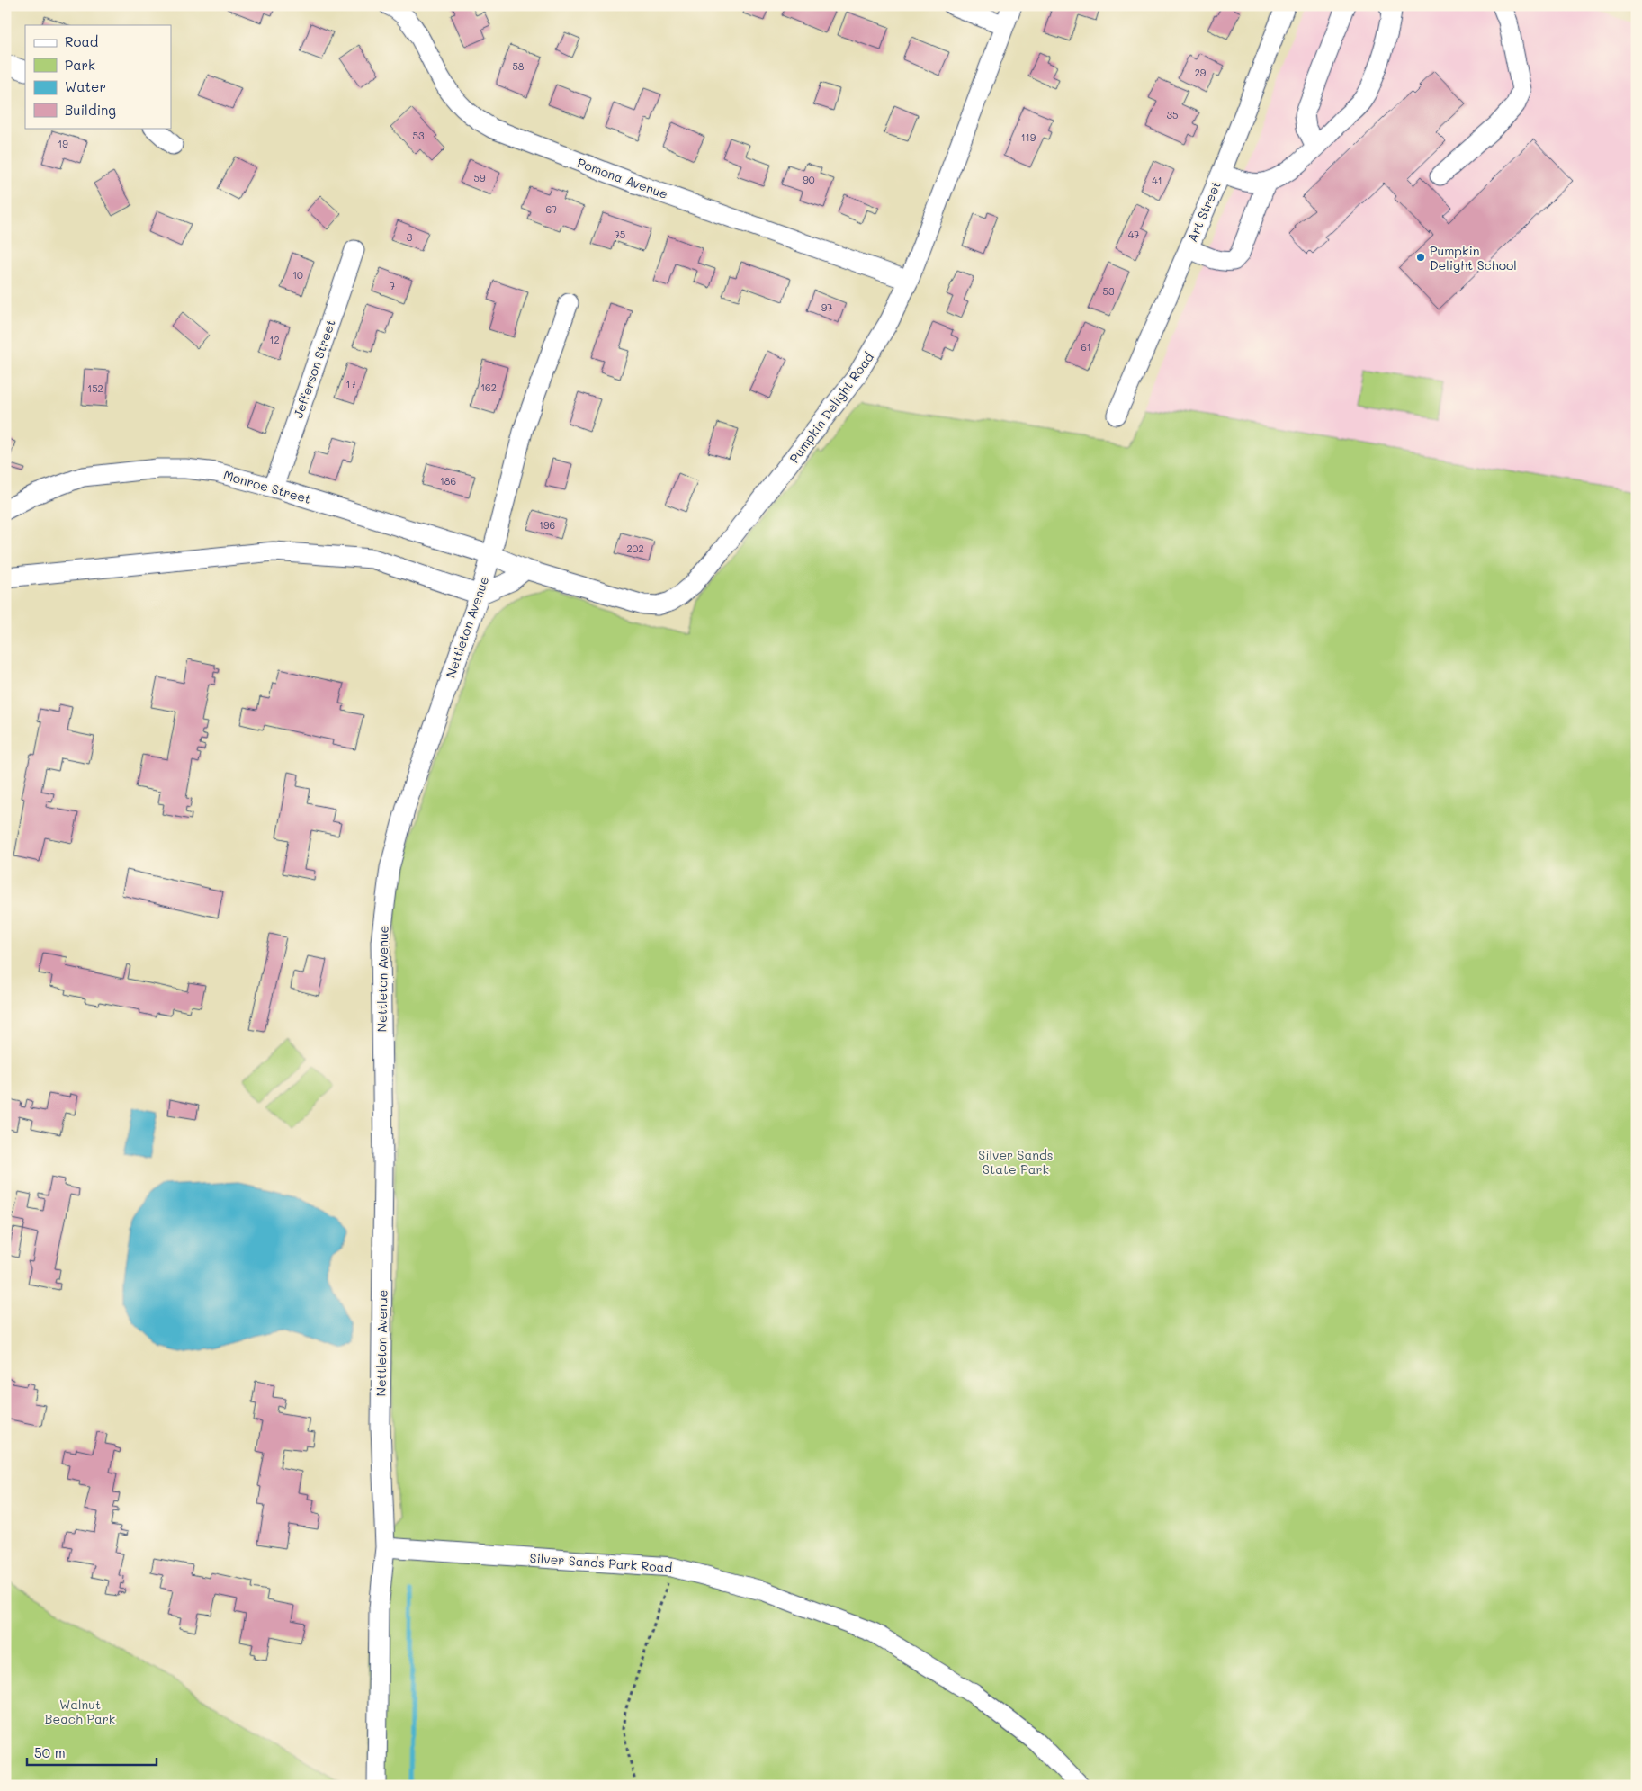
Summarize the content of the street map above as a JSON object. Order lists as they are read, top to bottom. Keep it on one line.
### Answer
{"streets":{"street":["Pomona Avenue","Art Street","Jefferson Street","Pumpkin Delight Road","Monroe Street","Nettleton Avenue","Silver Sands Park Road"]},"crossings":[["Pomona Avenue","Pumpkin Delight Road"],["Jefferson Street","Monroe Street"],["Pumpkin Delight Road","Monroe Street"],["Monroe Street","Nettleton Avenue"],["Nettleton Avenue","Silver Sands Park Road"]],"parks":["Silver Sands State Park","Walnut Beach Park"],"places":["Pumpkin Delight School"],"house_numbers":["58","29","35","53","119","19","59","90","41","67","75","47","3","10","7","53","97","12","61","17","162","152","186","196","202"],"legend":["Road","Park","Water","Building"],"scale_bar":"50 m"}
